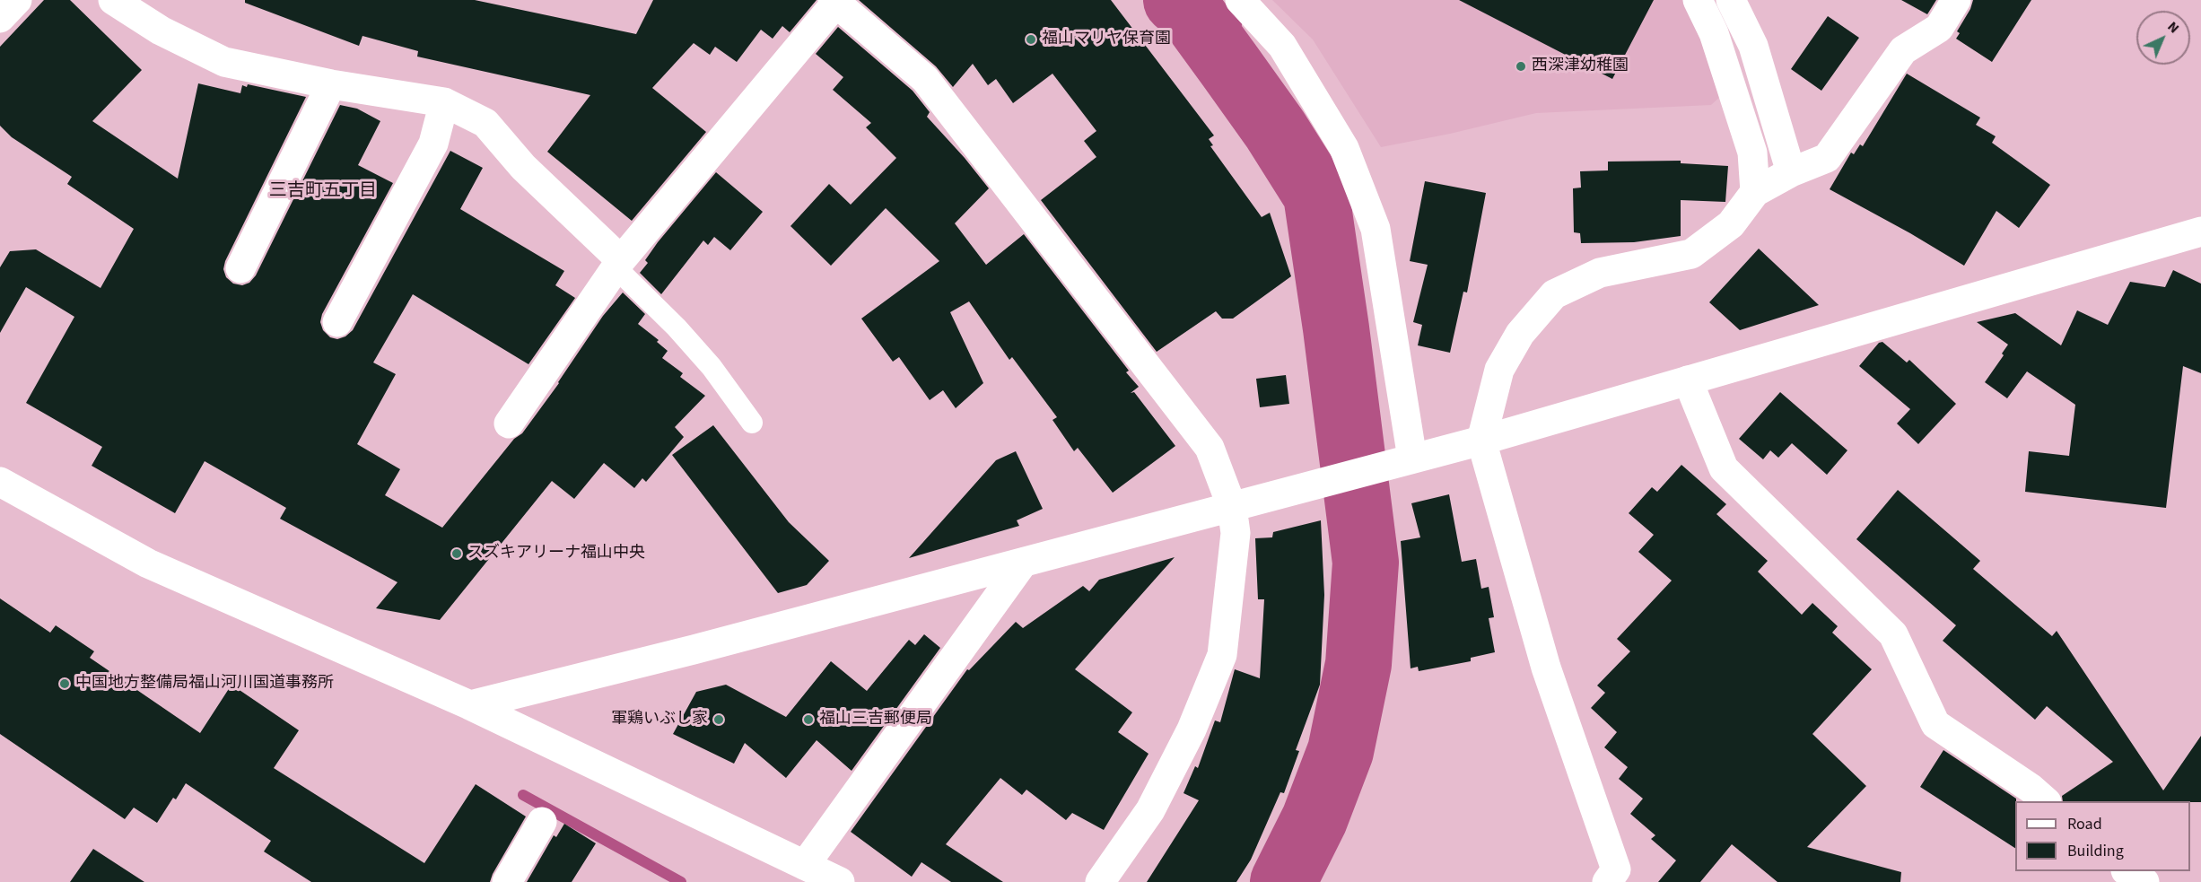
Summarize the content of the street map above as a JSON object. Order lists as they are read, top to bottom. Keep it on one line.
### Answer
{"districts":["三吉町五丁目"],"places":["福山マリヤ保育園","西深津幼稚園","スズキアリーナ福山中央","中国地方整備局福山河川国道事務所","軍鶏いぶし家","福山三吉郵便局"],"legend":["Road","Building"],"north":"top right"}
